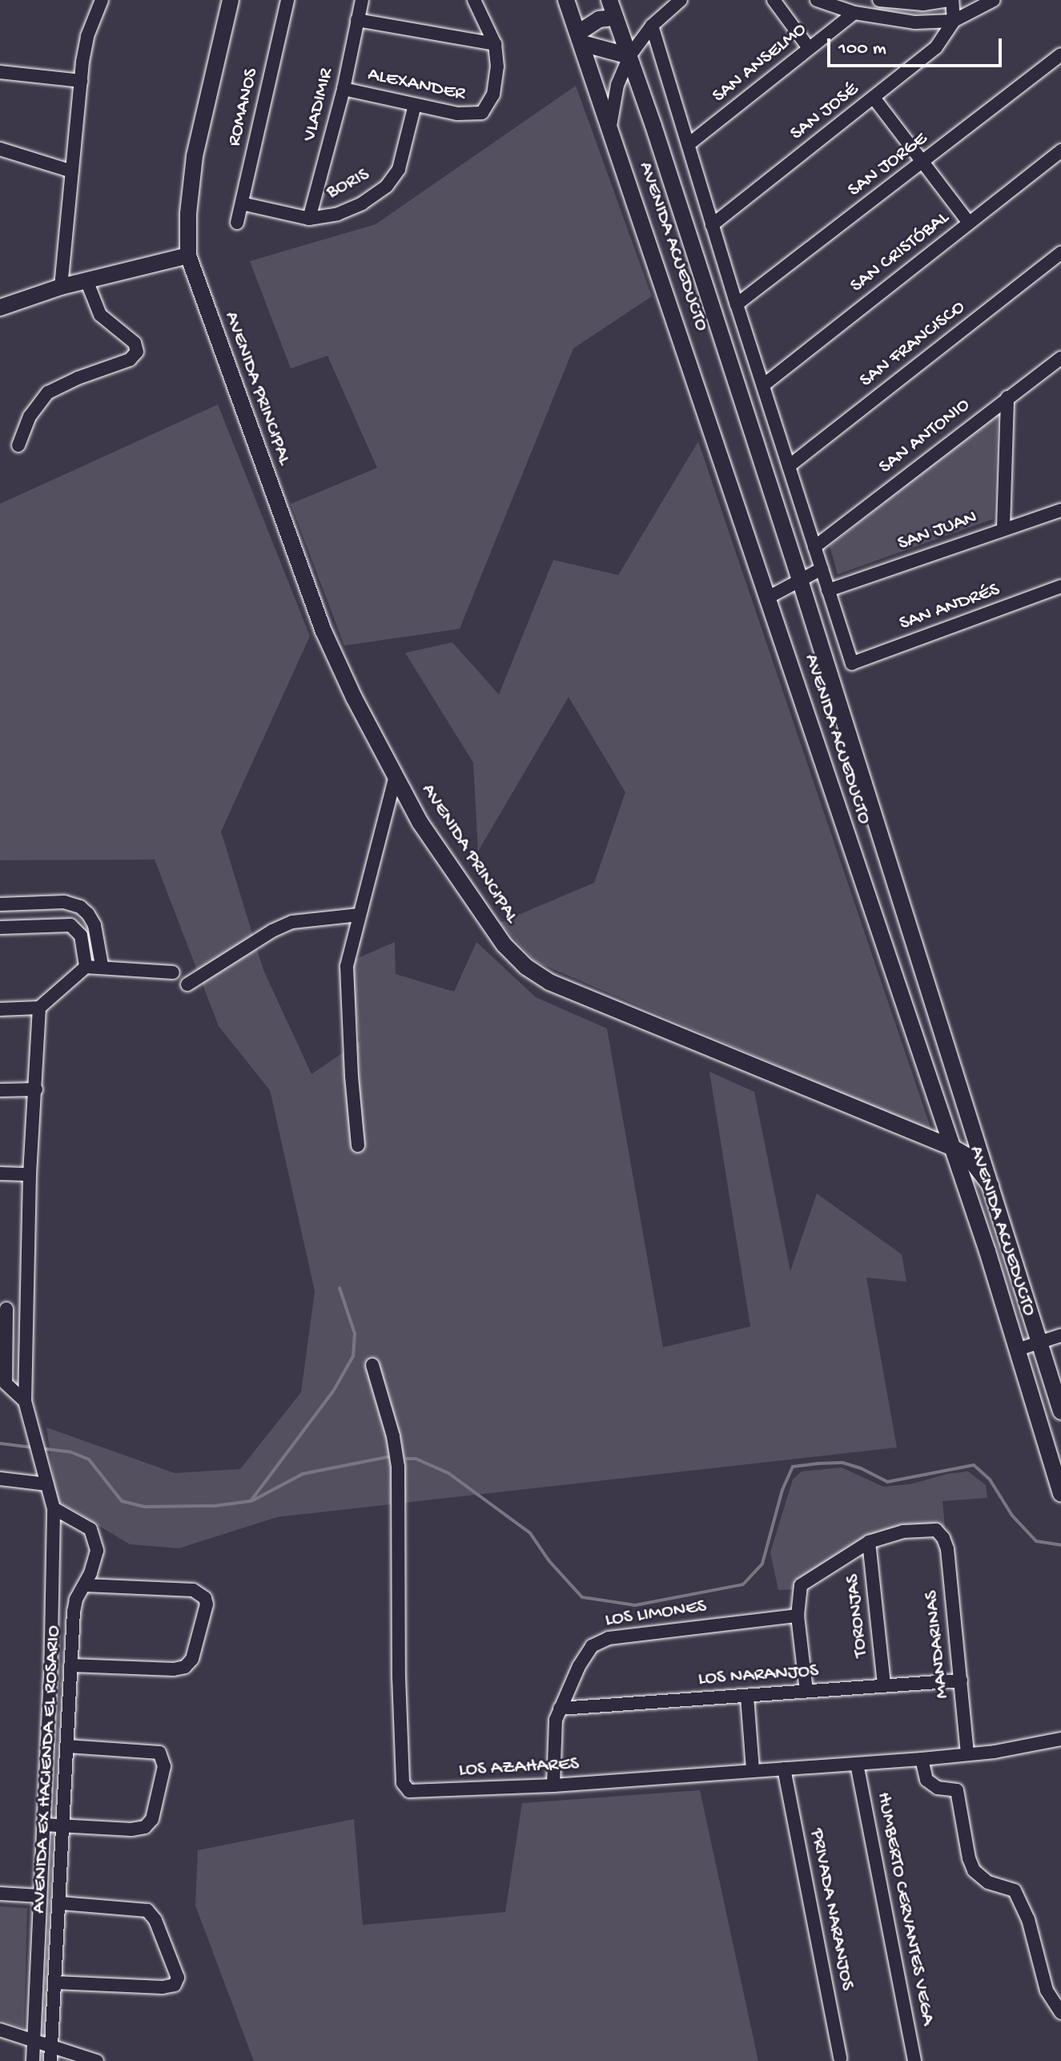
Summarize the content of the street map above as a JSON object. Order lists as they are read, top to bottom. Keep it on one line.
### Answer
{"streets":{"street":["SAN ANSELMO","ALEXANDER","VLADIMIR","ROMANOS","SAN JOSÉ","SAN JORGE","BORIS","AVENIDA ACUEDUCTO","SAN CRISTÓBAL","SAN FRANCISCO","AVENIDA PRINCIPAL","SAN ANTONIO","SAN JUAN","SAN ANDRÉS","LOS LIMONES","TORONJAS","MANDARINAS","LOS NARANJOS","LOS AZAHARES","AVENIDA EX HACIENDA EL ROSARIO","HUMBERTO CERVANTES VEGA","PRIVADA NARANJOS"]},"crossings":[["ALEXANDER","VLADIMIR"],["ALEXANDER","BORIS"],["VLADIMIR","BORIS"],["ROMANOS","BORIS"],["AVENIDA ACUEDUCTO","AVENIDA PRINCIPAL"],["SAN JUAN","SAN ANDRÉS"],["LOS LIMONES","LOS NARANJOS"],["LOS LIMONES","LOS AZAHARES"],["TORONJAS","MANDARINAS"],["TORONJAS","LOS NARANJOS"],["MANDARINAS","LOS NARANJOS"],["MANDARINAS","LOS AZAHARES"],["LOS AZAHARES","HUMBERTO CERVANTES VEGA"],["LOS AZAHARES","PRIVADA NARANJOS"]],"scale_bar":"100 m"}
